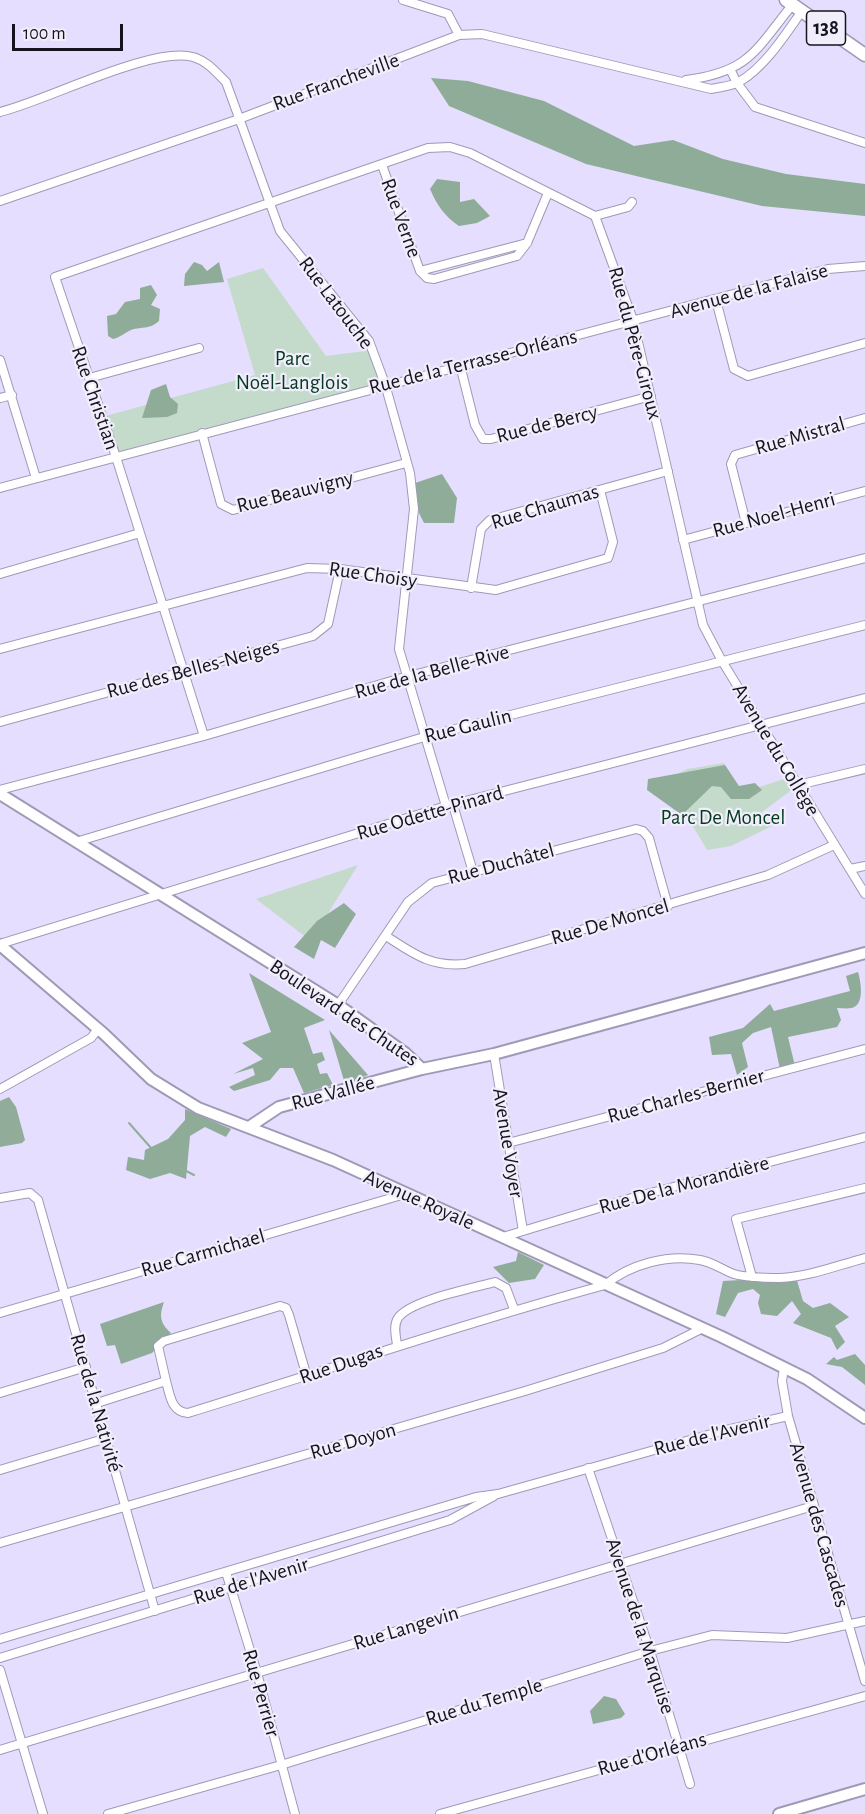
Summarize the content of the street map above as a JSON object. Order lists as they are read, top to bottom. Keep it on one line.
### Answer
{"streets":{"main road":["138"],"street":["Rue Francheville","Rue Verne","Avenue de la Falaise","Rue Latouche","Rue du Père-Giroux","Rue de la Terrasse-Orléans","Rue Christian","Rue de Bercy","Rue Mistral","Rue Beauvigny","Rue Chaumas","Rue Noel-Henri","Rue Choisy","Rue des Belles-Neiges","Rue de la Belle-Rive","Rue Gaulin","Avenue du Collège","Rue Odette-Pinard","Rue Duchâtel","Rue De Moncel","Boulevard des Chutes","Rue Vallée","Rue Charles-Bernier","Avenue Voyer","Rue De la Morandière","Avenue Royale","Rue Carmichael","Rue Dugas","Rue de la Nativité","Rue de l'Avenir","Rue Doyon","Avenue des Cascades","Avenue de la Marquise","Rue Langevin","Rue Perrier","Rue du Temple","Rue d'Orléans"]},"crossings":[["138","Rue Francheville"],["Rue Francheville","Rue Latouche"],["Avenue de la Falaise","Rue du Père-Giroux"],["Avenue de la Falaise","Rue de la Terrasse-Orléans"],["Rue Latouche","Rue de la Terrasse-Orléans"],["Rue Latouche","Rue Christian"],["Rue Latouche","Rue Beauvigny"],["Rue Latouche","Rue Choisy"],["Rue Latouche","Rue de la Belle-Rive"],["Rue Latouche","Rue Gaulin"],["Rue Latouche","Rue Odette-Pinard"],["Rue Latouche","Rue Duchâtel"],["Rue du Père-Giroux","Rue de la Terrasse-Orléans"],["Rue du Père-Giroux","Rue de Bercy"],["Rue du Père-Giroux","Rue Chaumas"],["Rue du Père-Giroux","Rue Noel-Henri"],["Rue du Père-Giroux","Rue de la Belle-Rive"],["Rue du Père-Giroux","Avenue du Collège"],["Rue de la Terrasse-Orléans","Rue Christian"],["Rue de la Terrasse-Orléans","Rue de Bercy"],["Rue de la Terrasse-Orléans","Rue Beauvigny"],["Rue Christian","Rue Choisy"],["Rue Christian","Rue des Belles-Neiges"],["Rue Christian","Rue de la Belle-Rive"],["Rue Mistral","Rue Noel-Henri"],["Rue Chaumas","Rue Choisy"],["Rue Choisy","Rue des Belles-Neiges"],["Rue de la Belle-Rive","Avenue du Collège"],["Rue de la Belle-Rive","Boulevard des Chutes"],["Rue Gaulin","Avenue du Collège"],["Rue Gaulin","Boulevard des Chutes"],["Avenue du Collège","Rue Odette-Pinard"],["Avenue du Collège","Rue De Moncel"],["Rue Odette-Pinard","Boulevard des Chutes"],["Rue Odette-Pinard","Avenue Royale"],["Rue Duchâtel","Rue De Moncel"],["Rue Duchâtel","Boulevard des Chutes"],["Boulevard des Chutes","Rue Vallée"],["Boulevard des Chutes","Avenue Voyer"],["Rue Vallée","Avenue Royale"],["Rue Charles-Bernier","Avenue Voyer"],["Avenue Voyer","Rue De la Morandière"],["Rue De la Morandière","Avenue Royale"],["Avenue Royale","Rue Carmichael"],["Avenue Royale","Rue Dugas"],["Avenue Royale","Rue Doyon"],["Avenue Royale","Avenue des Cascades"],["Rue Carmichael","Rue de la Nativité"],["Rue de la Nativité","Rue de l'Avenir"],["Rue de la Nativité","Rue Doyon"],["Rue de l'Avenir","Avenue des Cascades"],["Rue de l'Avenir","Avenue de la Marquise"],["Rue de l'Avenir","Rue Perrier"],["Avenue des Cascades","Rue Langevin"],["Avenue des Cascades","Rue du Temple"],["Avenue de la Marquise","Rue Langevin"],["Avenue de la Marquise","Rue du Temple"],["Avenue de la Marquise","Rue d'Orléans"],["Rue Langevin","Rue Perrier"],["Rue Perrier","Rue du Temple"]],"parks":["Parc Noël-Langlois","Parc De Moncel"],"scale_bar":"100 m"}
